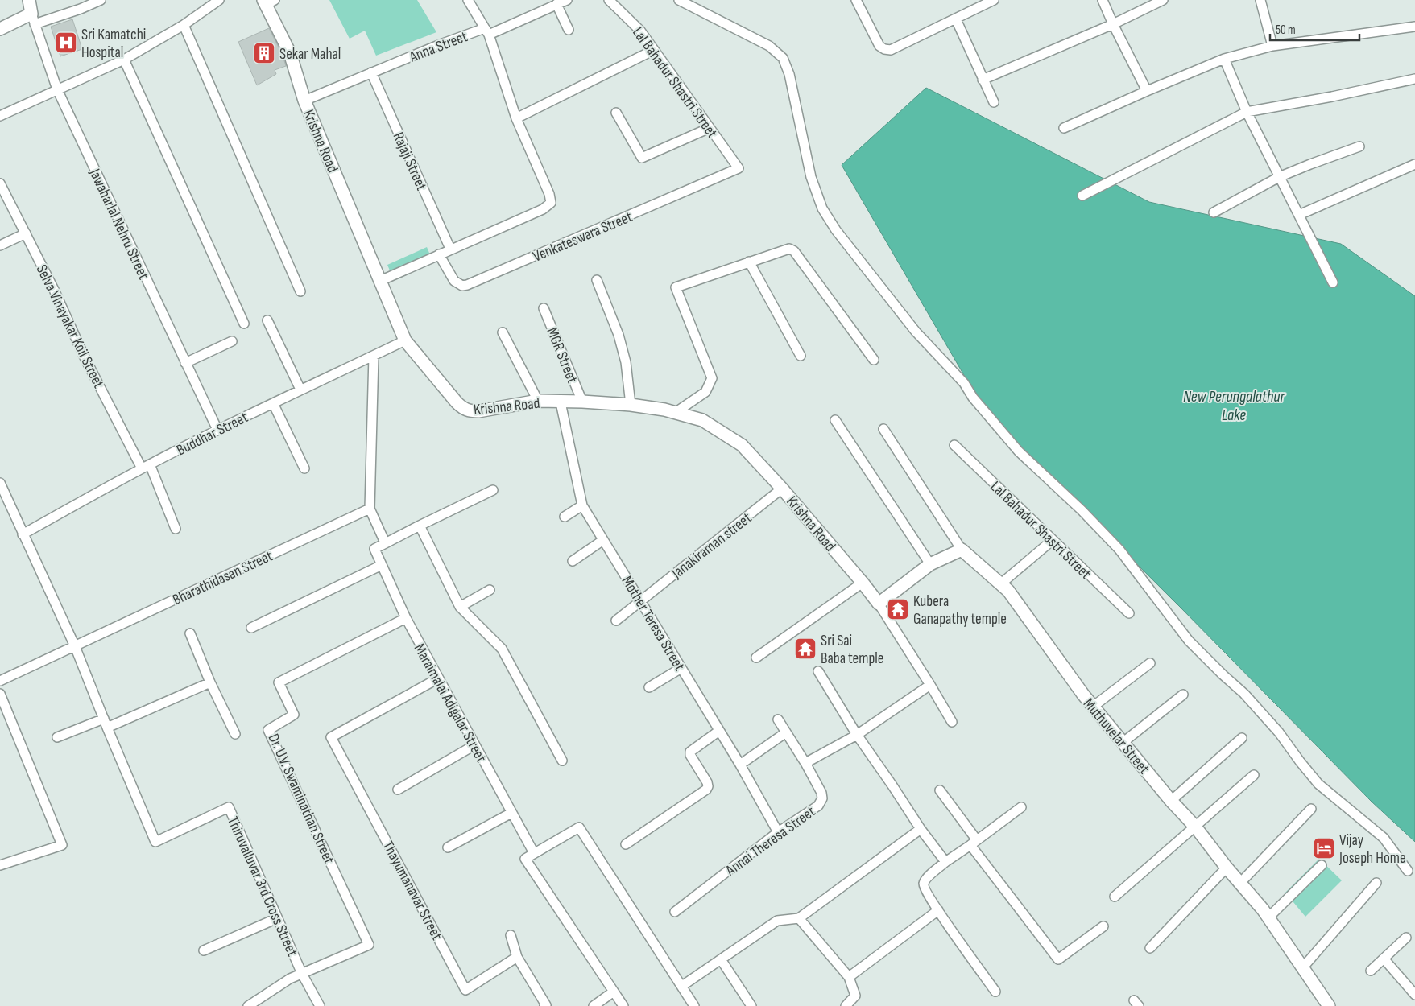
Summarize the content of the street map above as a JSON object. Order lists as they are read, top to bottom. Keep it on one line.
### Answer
{"streets":{"street":["Anna Street","Lal Bahadur Shastri Street","Krishna Road","Rajaji Street","Jawaharlal Nehru Street","Venkateswara Street","Selva Vinayakar Koil Street","MGR Street","Buddhar Street","Janakiraman street","Bharathidasan Street","Mother Teresa Street","Maraimalai Adigalar Street","Muthuvelar Street","Dr. U.V. Swaminathan Street","Annai Theresa Street","Thiruvalluvar 3rd Cross Street","Thayumanavar Street"]},"crossings":[["Anna Street","Krishna Road"],["Anna Street","Rajaji Street"],["Lal Bahadur Shastri Street","Venkateswara Street"],["Krishna Road","MGR Street"],["Krishna Road","Buddhar Street"],["Krishna Road","Janakiraman street"],["Krishna Road","Mother Teresa Street"],["Jawaharlal Nehru Street","Buddhar Street"],["Selva Vinayakar Koil Street","Buddhar Street"],["Janakiraman street","Mother Teresa Street"],["Mother Teresa Street","Annai Theresa Street"],["Maraimalai Adigalar Street","Dr. U.V. Swaminathan Street"],["Maraimalai Adigalar Street","Thayumanavar Street"],["Dr. U.V. Swaminathan Street","Thiruvalluvar 3rd Cross Street"]],"water":["New Perungalathur Lake"],"places":{"hospital":["Sri Kamatchi Hospital"],"building":["Sekar Mahal"],"temple":["Kubera Ganapathy temple","Sri Sai Baba temple"],"hotel":["Vijay Joseph Home"]},"scale_bar":"50 m"}
